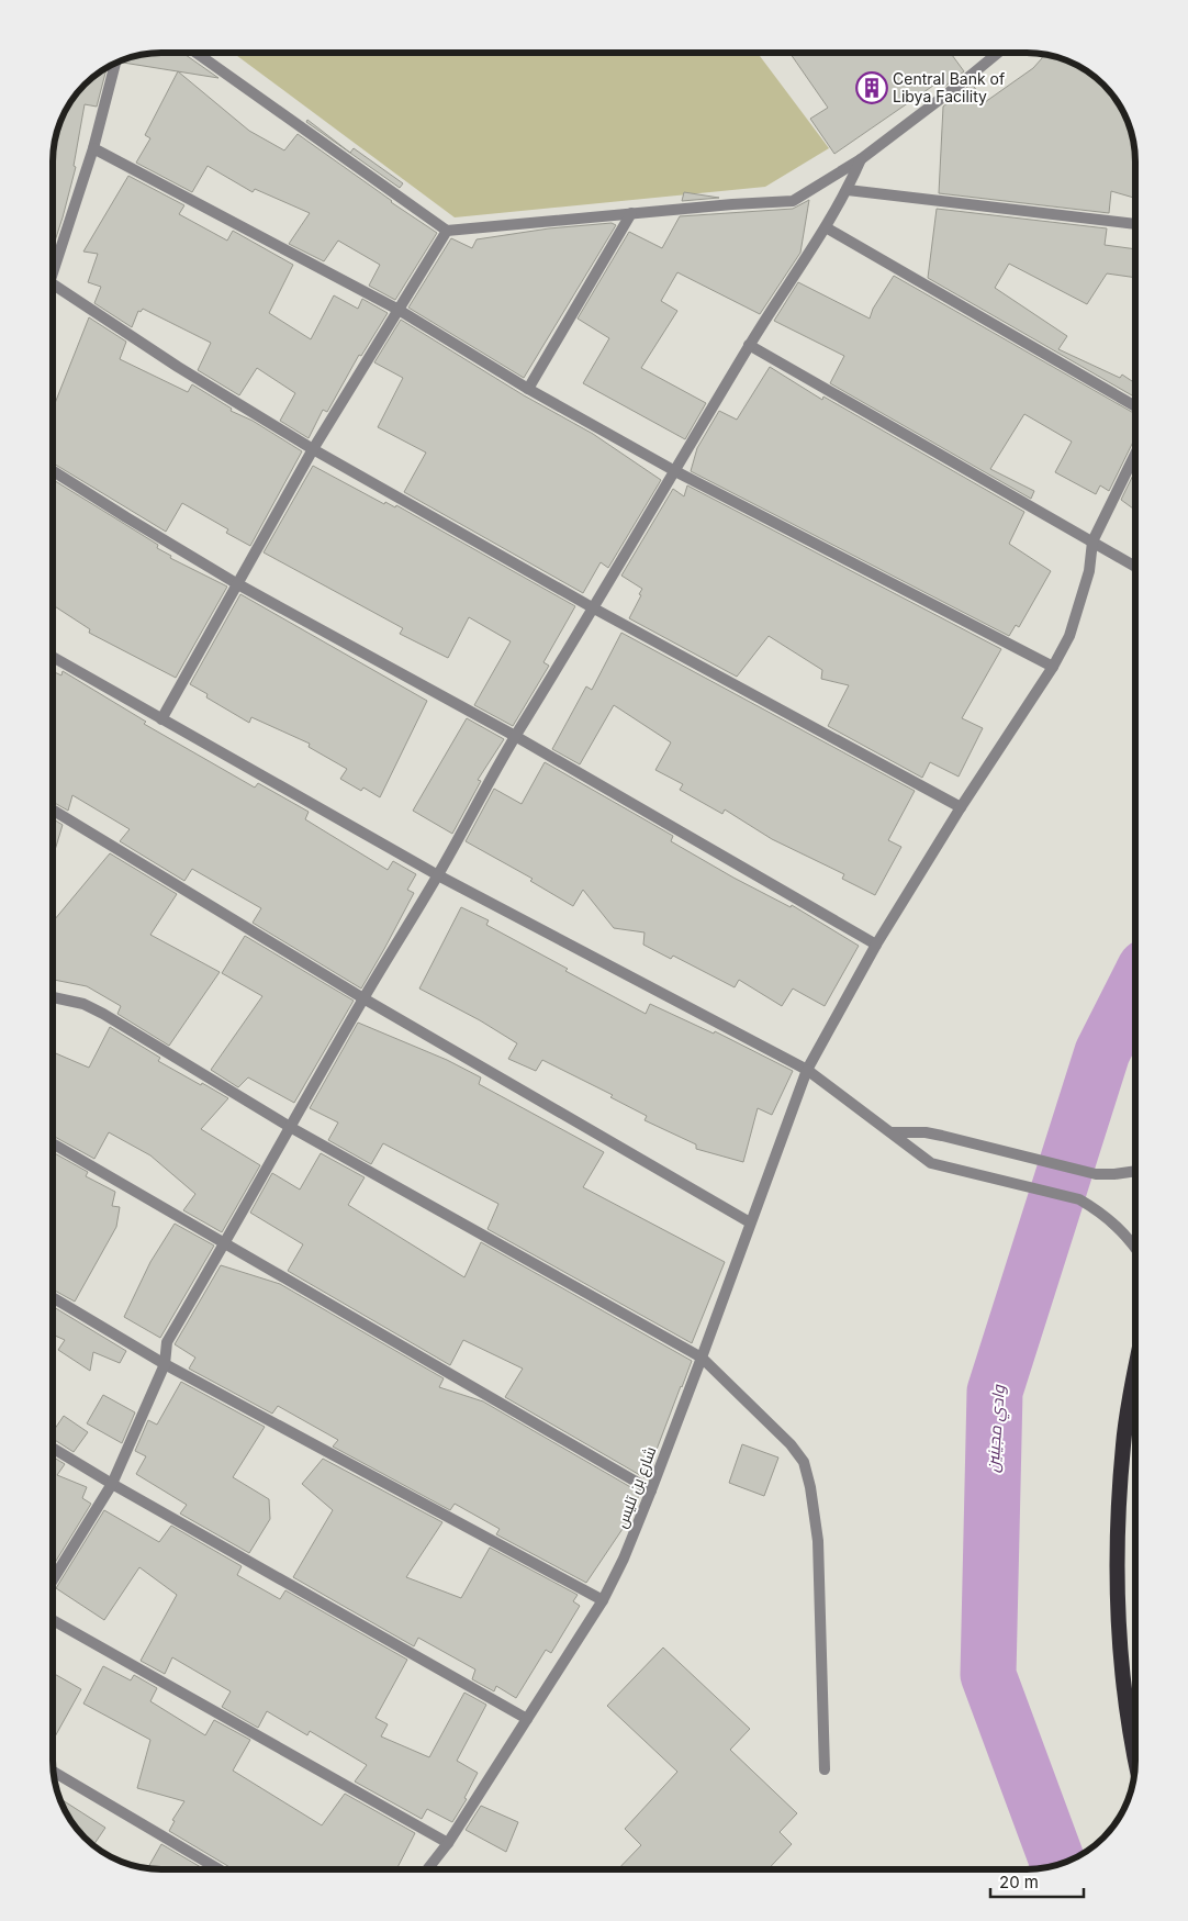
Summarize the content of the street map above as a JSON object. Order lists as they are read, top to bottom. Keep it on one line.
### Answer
{"streets":{"street":["شارع بن تليس"]},"water":["وادي مجينين"],"places":{"building":["Central Bank of Libya Facility"]},"scale_bar":"20 m"}
